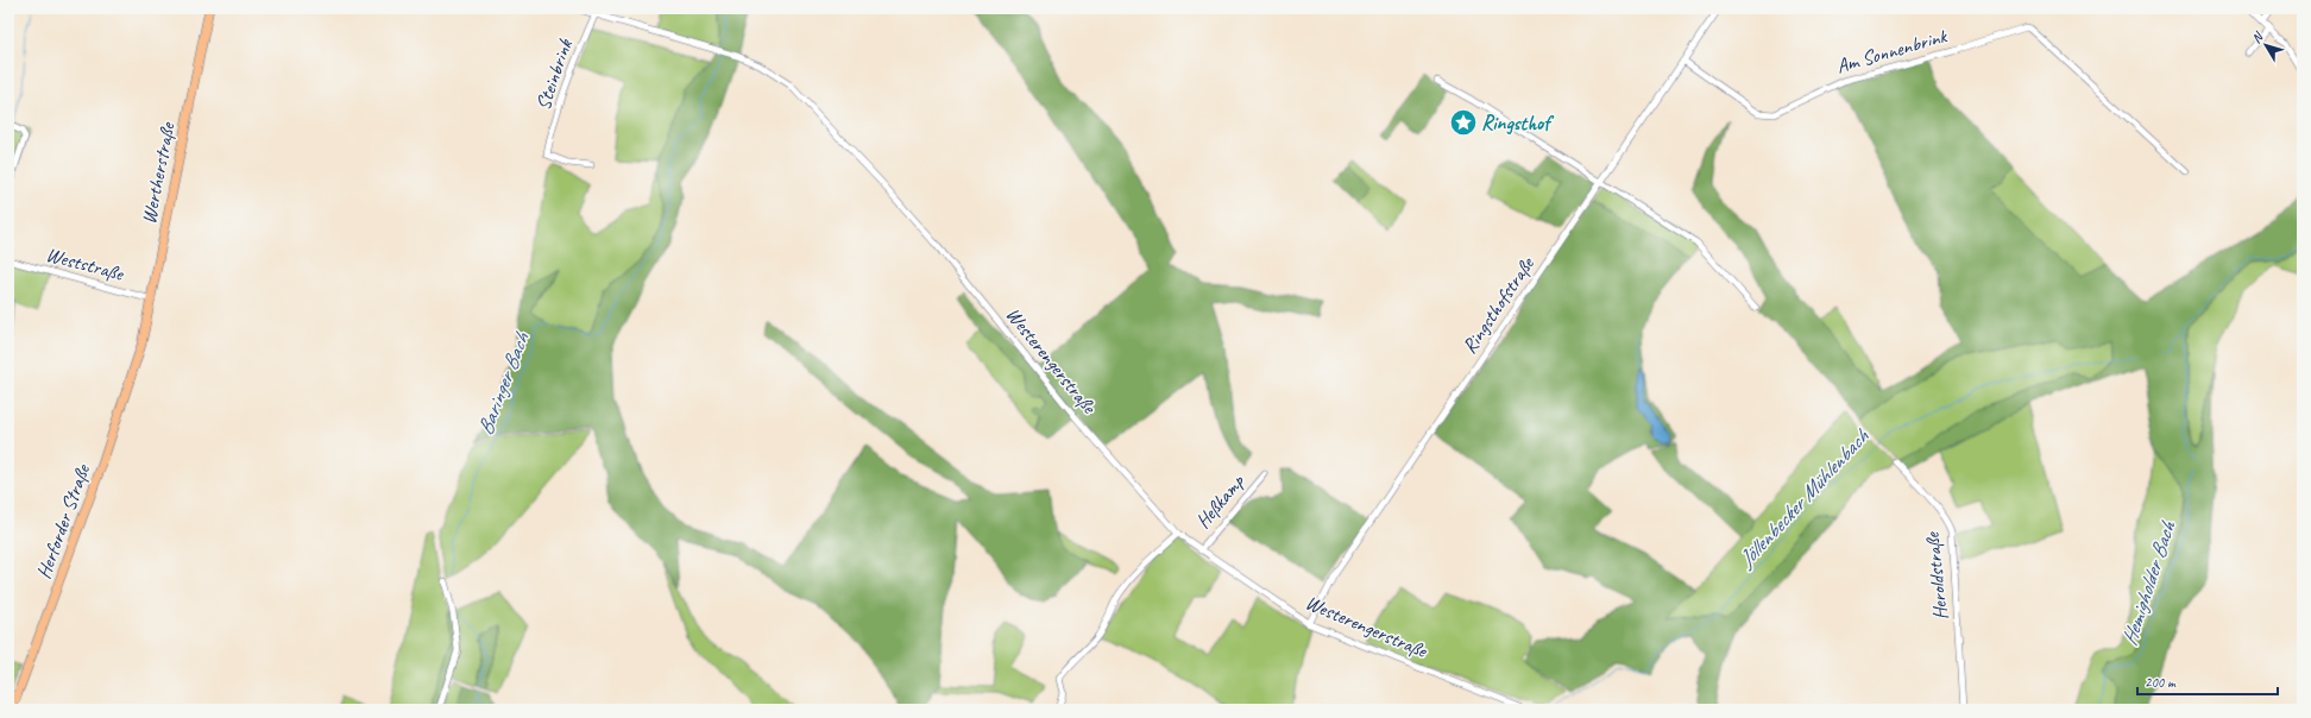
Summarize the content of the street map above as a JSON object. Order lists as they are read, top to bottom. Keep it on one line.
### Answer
{"streets":{"main road":["Wertherstraße","Herforder Straße"],"street":["Am Sonnenbrink","Steinbrink","Weststraße","Ringsthofstraße","Westerengerstraße","Heßkamp","Heroldstraße"]},"crossings":[["Am Sonnenbrink","Ringsthofstraße"],["Steinbrink","Westerengerstraße"],["Wertherstraße","Weststraße"],["Wertherstraße","Herforder Straße"],["Ringsthofstraße","Westerengerstraße"],["Westerengerstraße","Heßkamp"]],"water":["Baringer Bach","Jöllenbecker Mühlenbach","Hemigholder Bach"],"places":{"place":["Ringsthof"]},"scale_bar":"200 m","north":"top left"}
